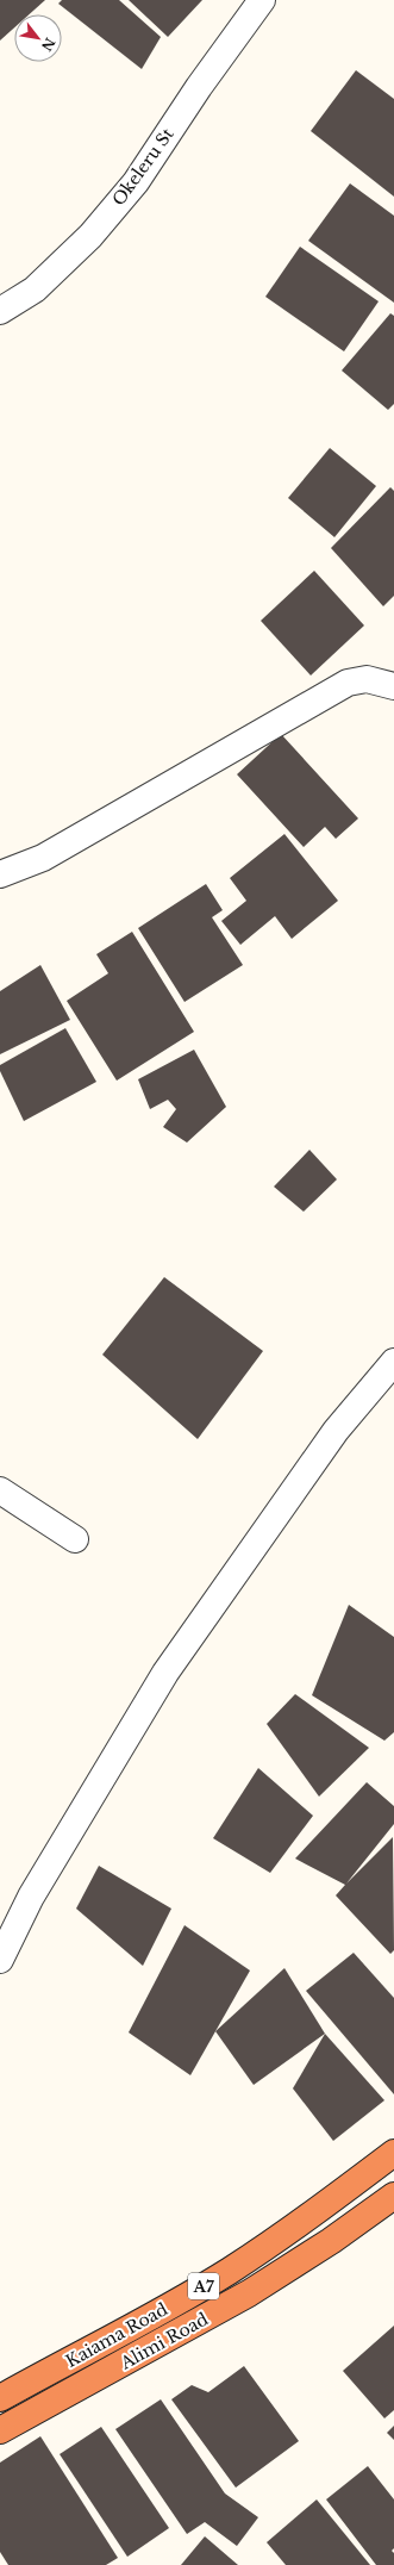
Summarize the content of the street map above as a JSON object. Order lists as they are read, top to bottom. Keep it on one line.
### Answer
{"streets":{"highway":["A7","Kaiama Road","Alimi Road"],"street":["Okeleru St"]},"north":"bottom right"}
